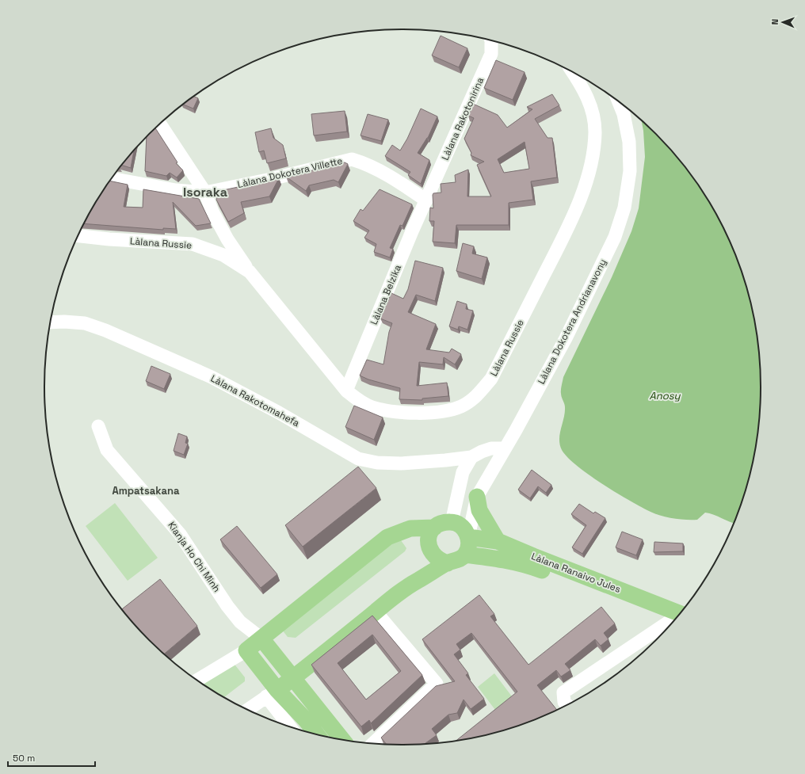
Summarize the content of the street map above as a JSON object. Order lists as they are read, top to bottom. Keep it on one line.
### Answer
{"streets":{"main road":["Kianja Ho Chi Minh","Làlana Ranaivo Jules"],"street":["Làlana Rakotonirina","Làlana Dokotera Villette","Làlana Russie","Làlana Belzika","Làlana Dokotera Andrianavony","Làlana Rakotomahefa"]},"crossings":[["Làlana Rakotonirina","Làlana Dokotera Villette"],["Làlana Rakotonirina","Làlana Belzika"],["Làlana Dokotera Villette","Làlana Belzika"],["Làlana Russie","Làlana Belzika"],["Làlana Dokotera Andrianavony","Làlana Ranaivo Jules"]],"districts":["Isoraka","Ampatsakana"],"water":["Anosy"],"scale_bar":"50 m","north":"left"}
